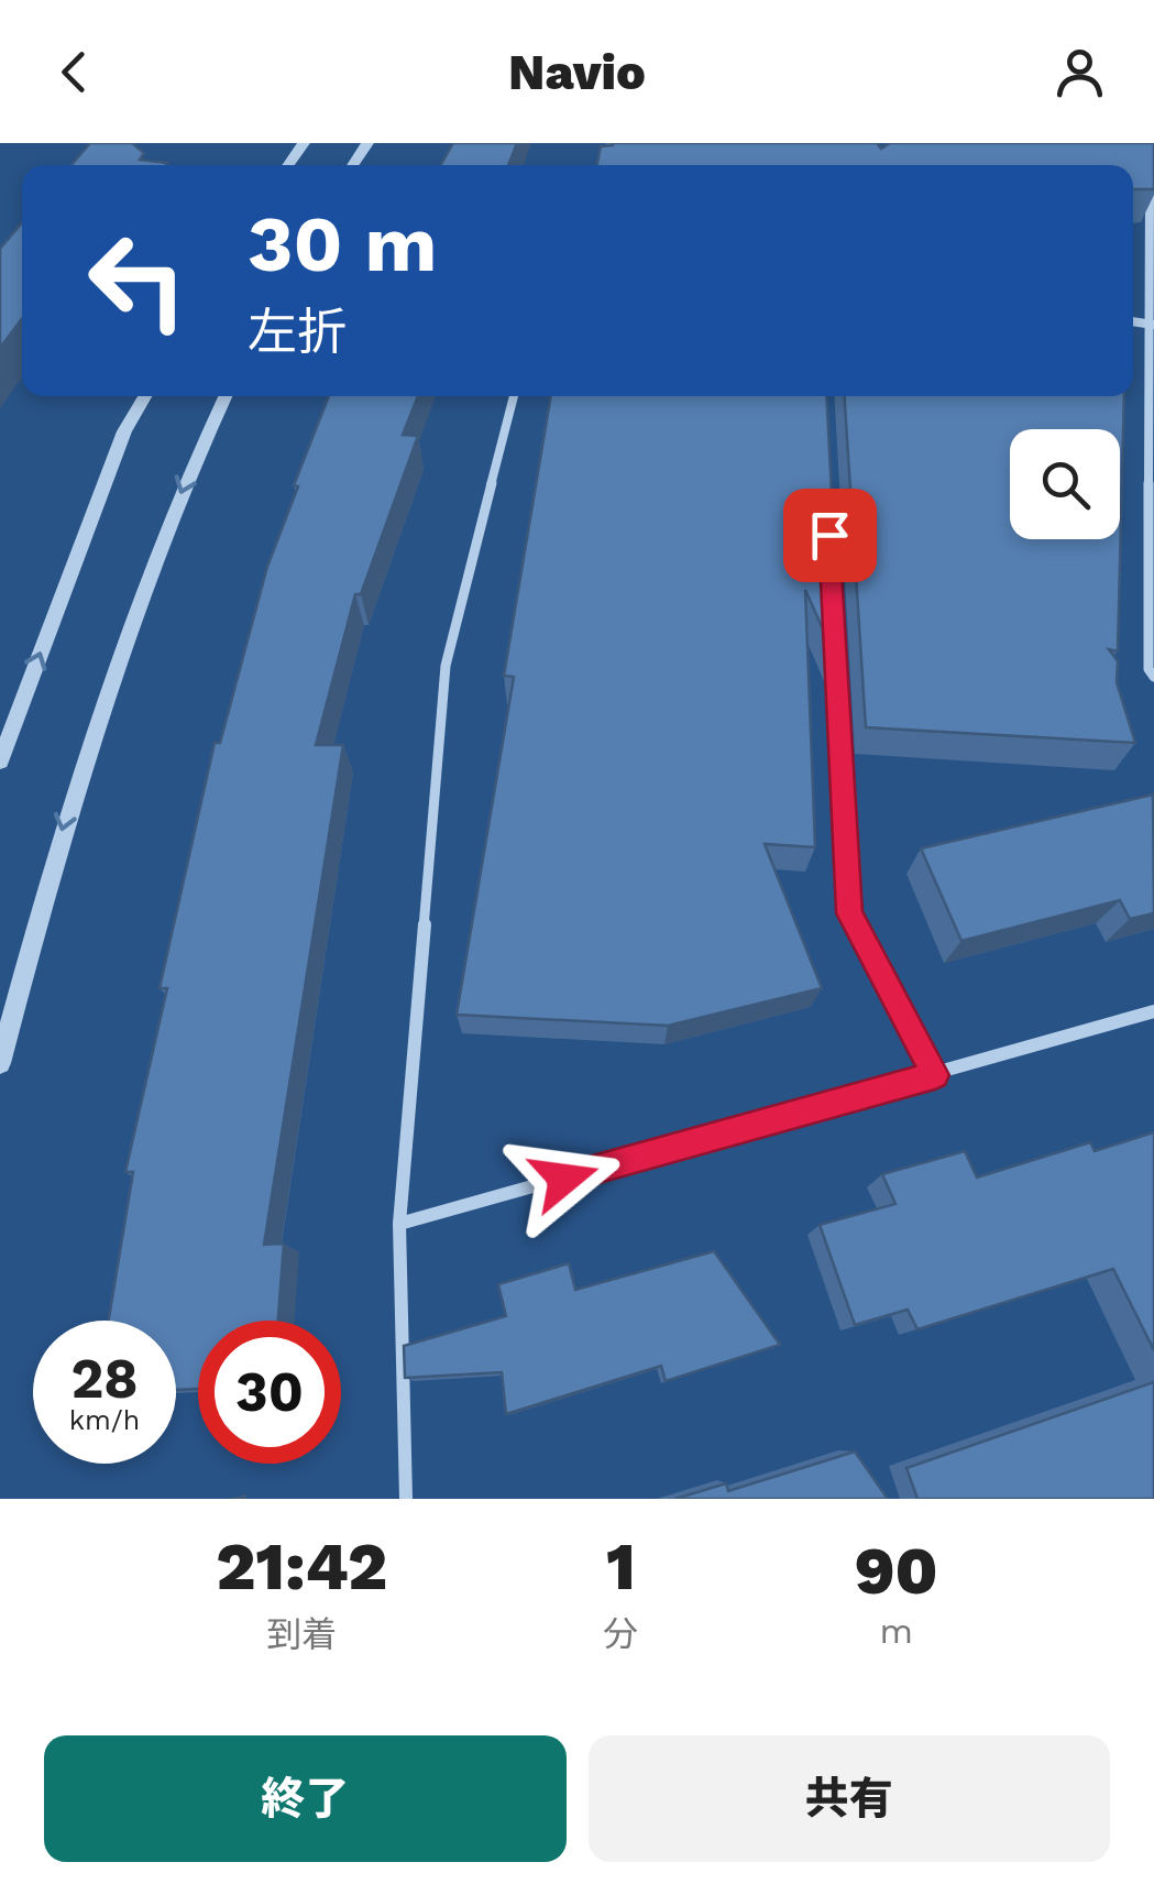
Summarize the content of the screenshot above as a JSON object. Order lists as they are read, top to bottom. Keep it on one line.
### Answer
{"page":{"header":"Navio","turn":["30 m","左折"],"speed":"28 km/h","limit":"30","eta":["21:42","到着","1","分","90","m"],"buttons":["終了","共有"]}}
